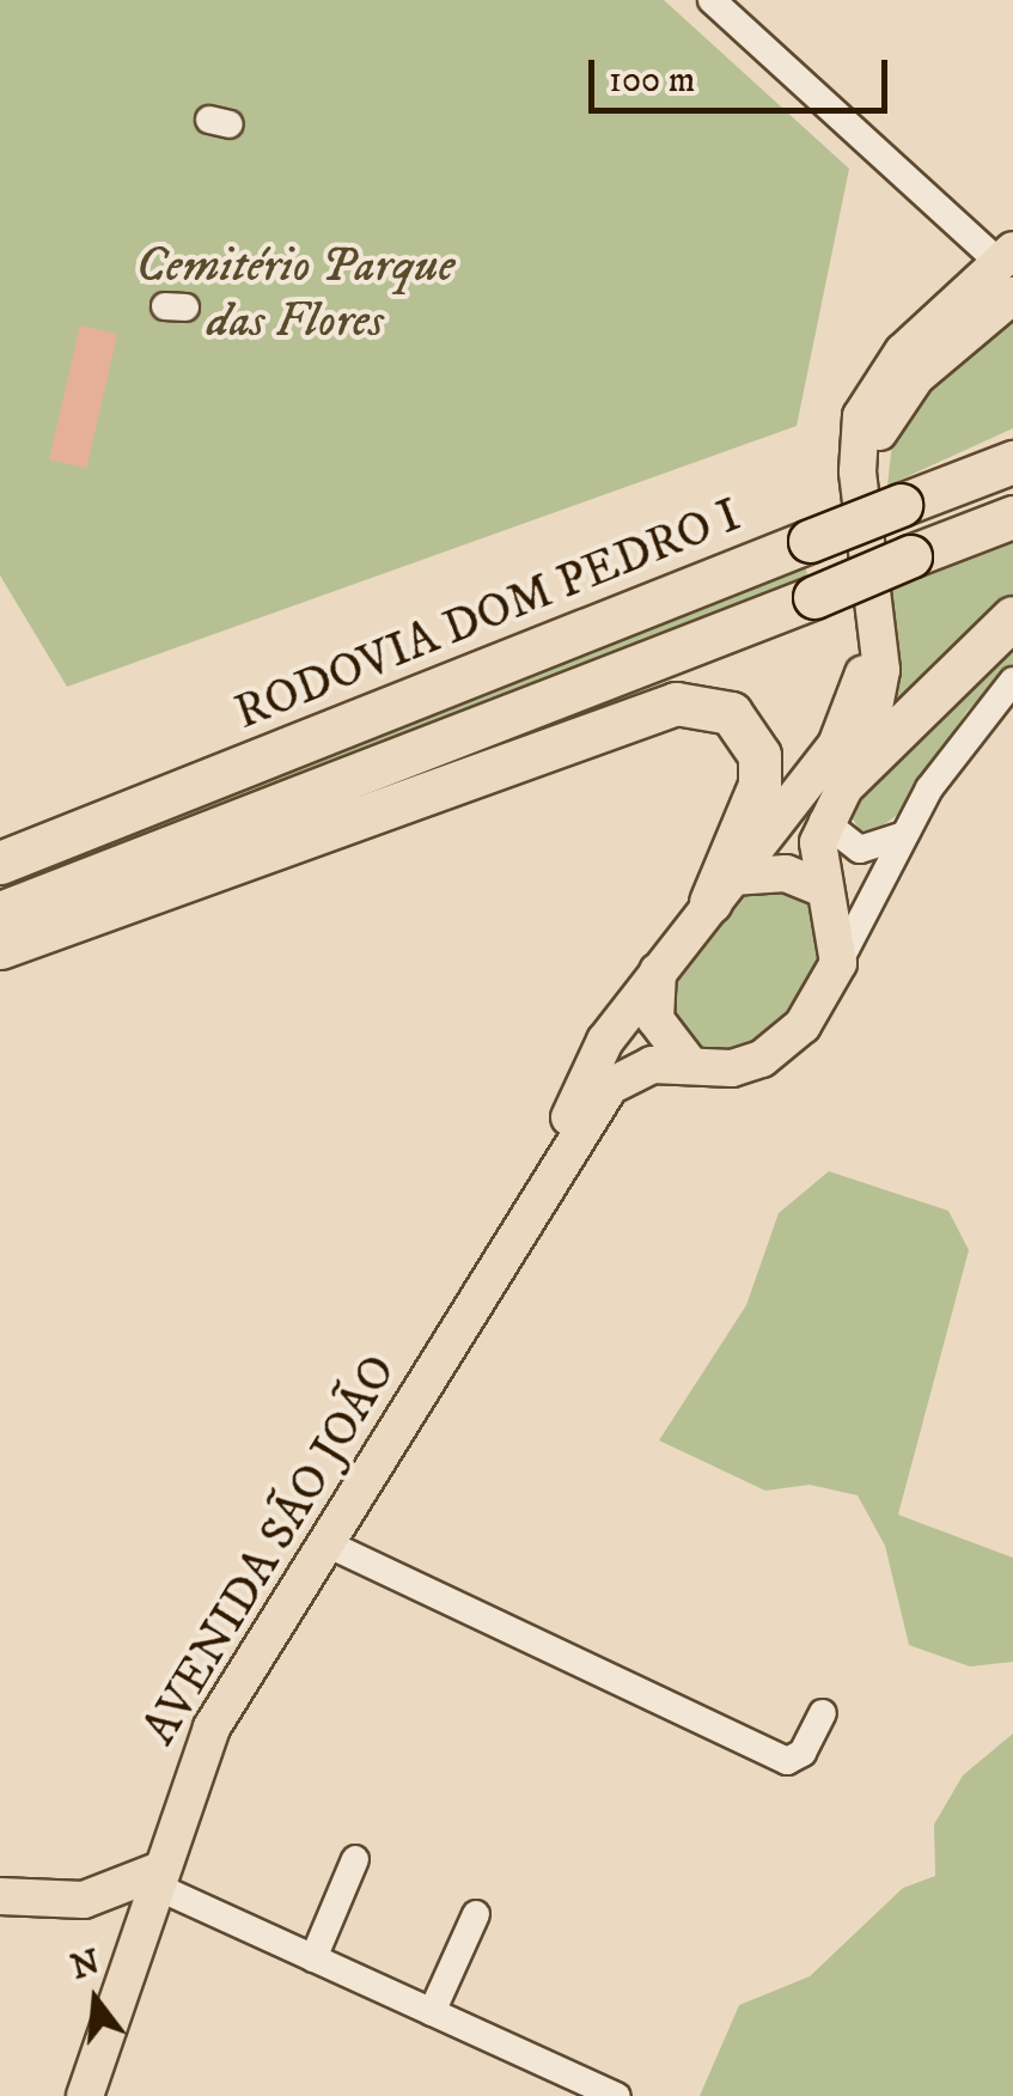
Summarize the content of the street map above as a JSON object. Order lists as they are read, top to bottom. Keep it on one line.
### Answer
{"streets":{"highway":["RODOVIA DOM PEDRO I"],"main road":["AVENIDA SÃO JOÃO"]},"parks":["Cemitério Parque das Flores"],"scale_bar":"100 m","north":"top"}
